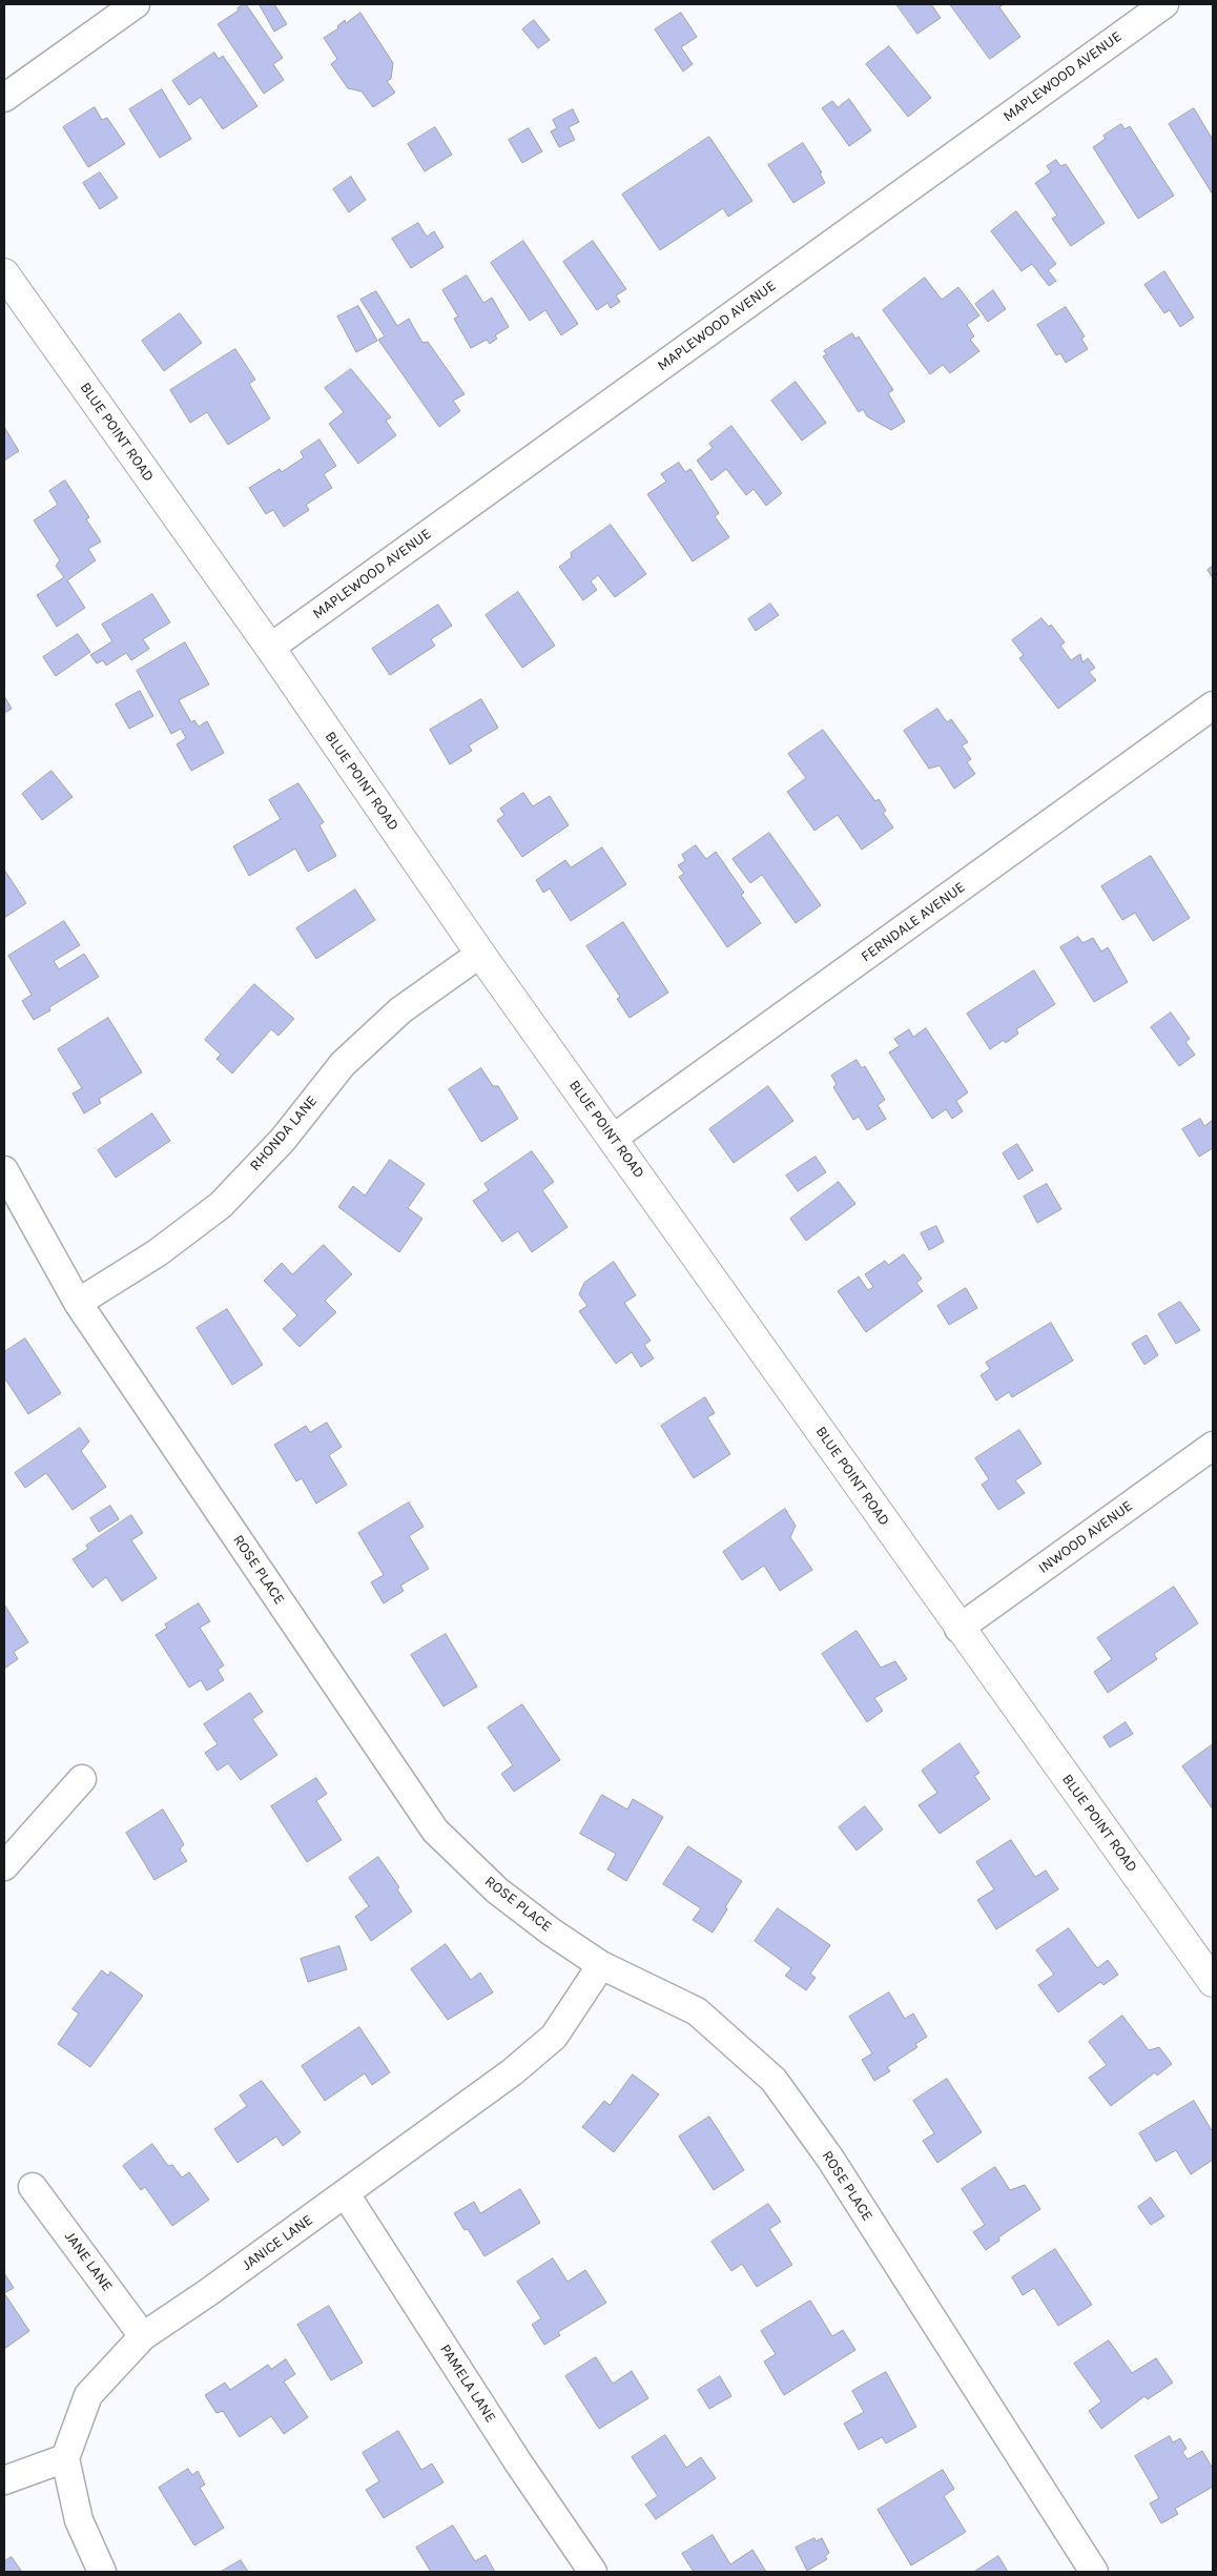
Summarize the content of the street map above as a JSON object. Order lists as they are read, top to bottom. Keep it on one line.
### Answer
{"streets":{"street":["MAPLEWOOD AVENUE","BLUE POINT ROAD","FERNDALE AVENUE","RHONDA LANE","INWOOD AVENUE","ROSE PLACE","JANICE LANE","JANE LANE","PAMELA LANE"]},"crossings":[["MAPLEWOOD AVENUE","BLUE POINT ROAD"],["BLUE POINT ROAD","FERNDALE AVENUE"],["BLUE POINT ROAD","RHONDA LANE"],["BLUE POINT ROAD","INWOOD AVENUE"],["RHONDA LANE","ROSE PLACE"],["ROSE PLACE","JANICE LANE"],["JANICE LANE","JANE LANE"],["JANICE LANE","PAMELA LANE"]]}
